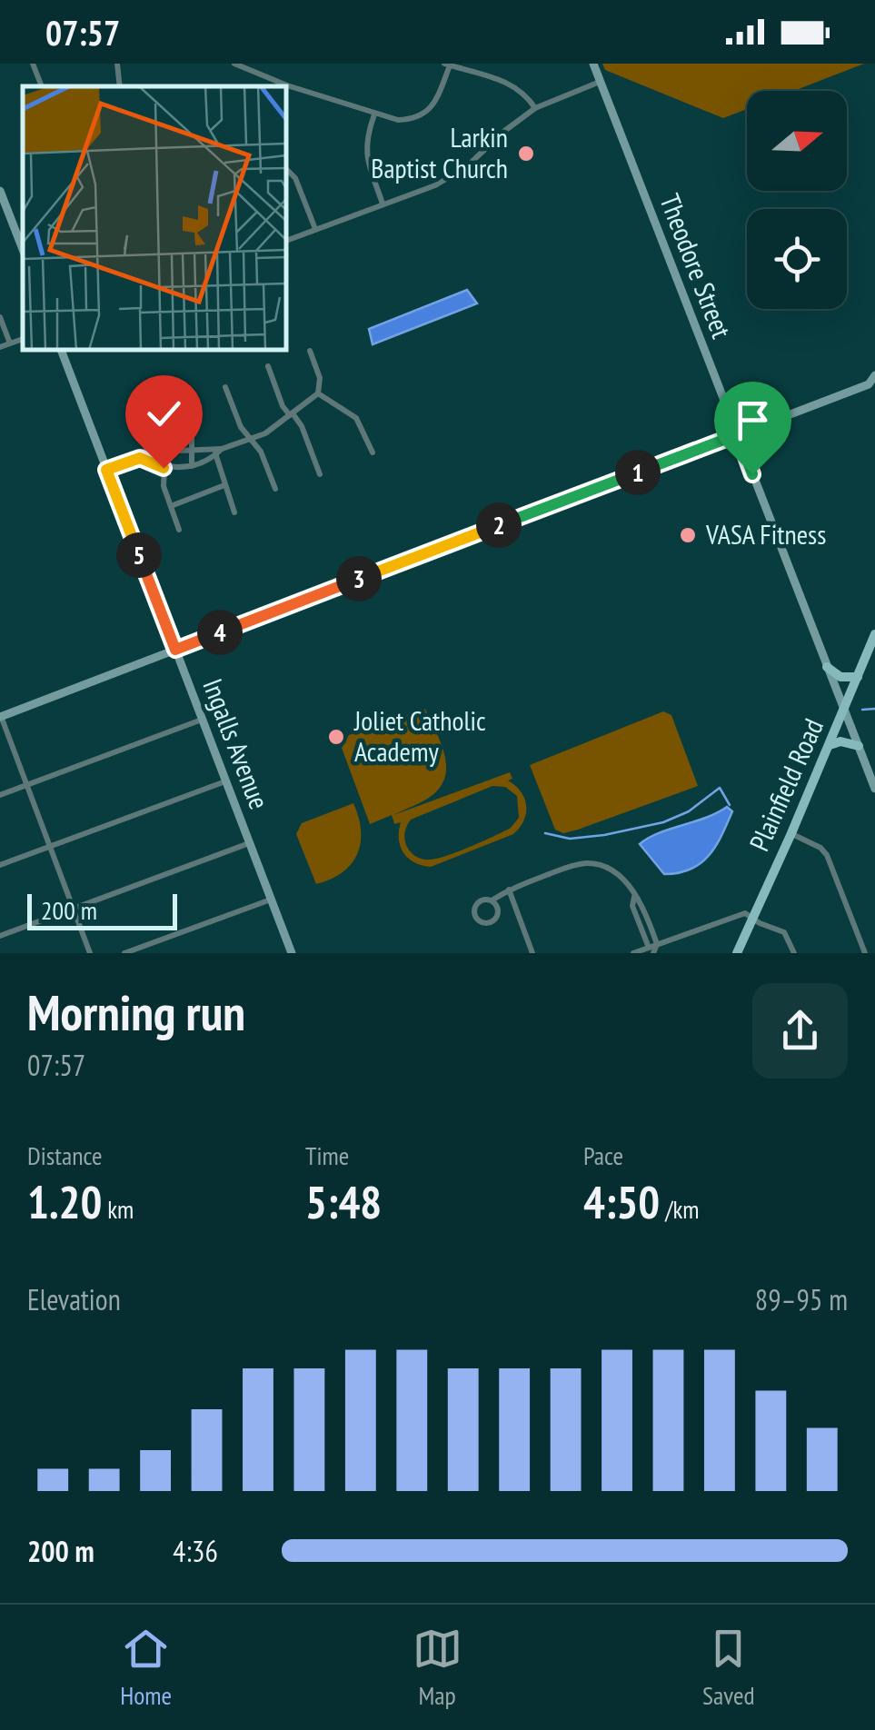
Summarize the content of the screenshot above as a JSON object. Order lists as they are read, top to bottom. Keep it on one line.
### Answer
{"streets":{"main road":["Theodore Street","Ingalls Avenue","Plainfield Road"]},"crossings":[["Theodore Street","Plainfield Road"]],"places":["Larkin Baptist Church","VASA Fitness","Joliet Catholic Academy"],"scale_bar":"200 m","north":"right","page":{"status":"07:57","pins":["1","2","5","3","4"],"scale":"200 m","heading":["Morning run","07:57"],"stats":[["Distance","1.20 km"],["Time","5:48"],["Pace","4:50 /km"]],"chart":["Elevation","89–95 m"],"list":[{"name":"200 m","note":"4:36"}],"tabs":["Home","Map","Saved"]}}
